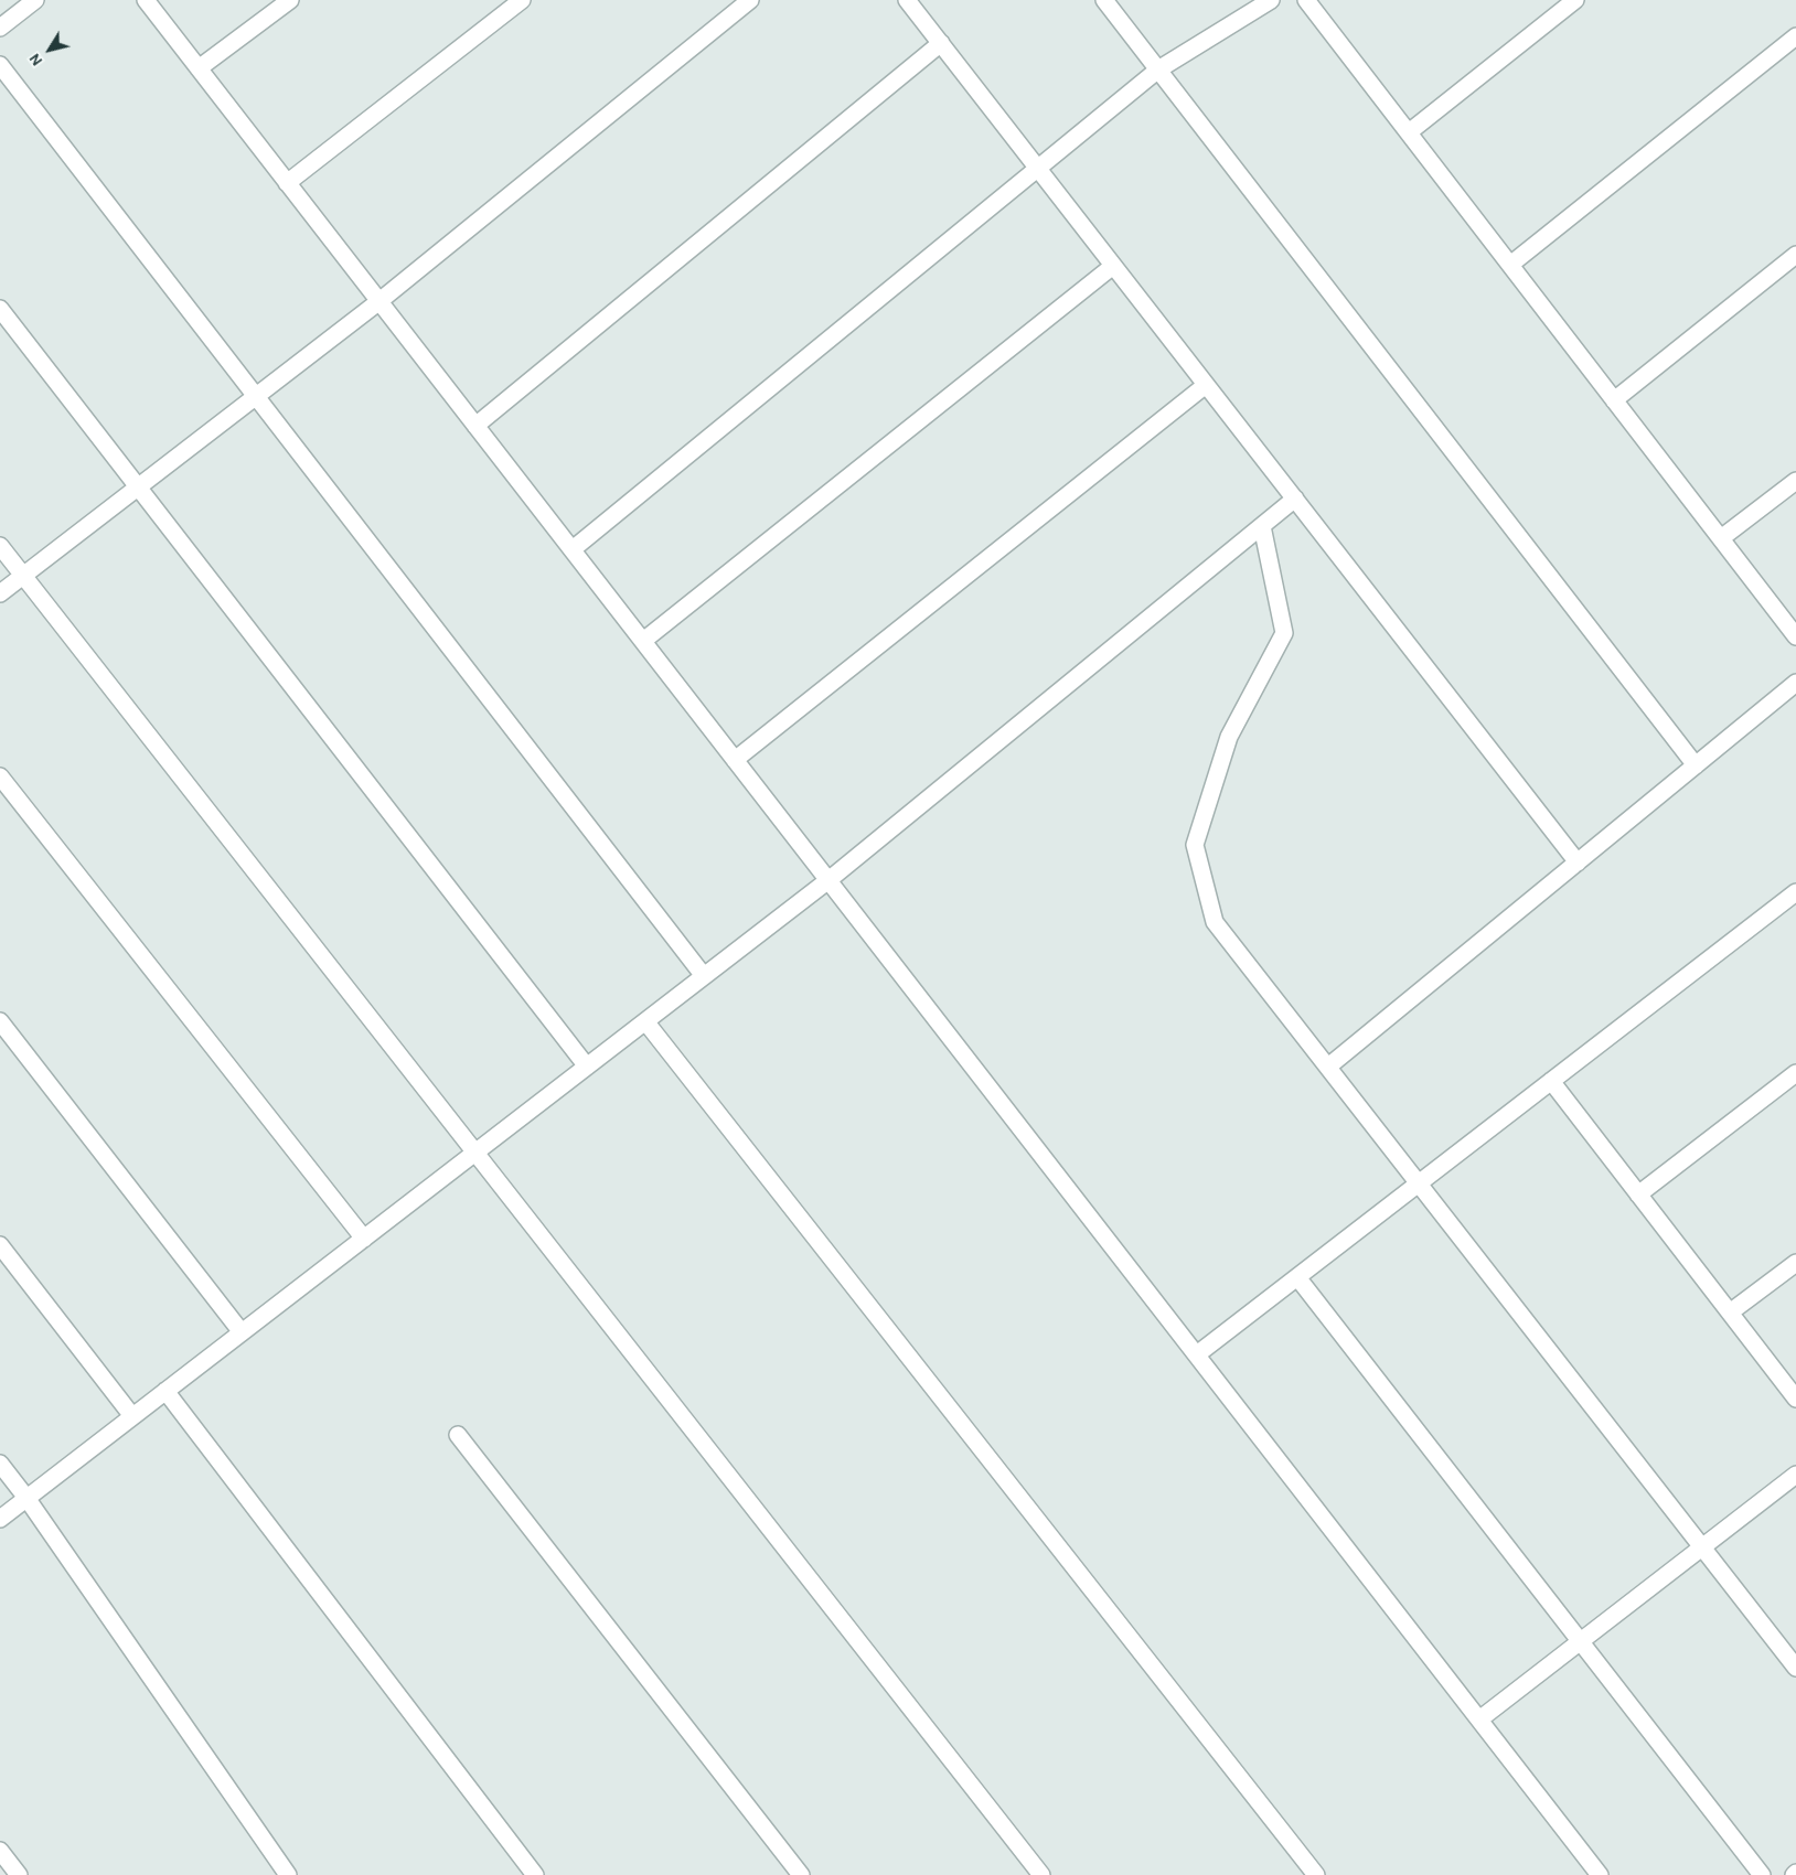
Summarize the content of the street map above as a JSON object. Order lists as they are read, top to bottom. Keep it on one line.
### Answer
{"north":"bottom left"}
